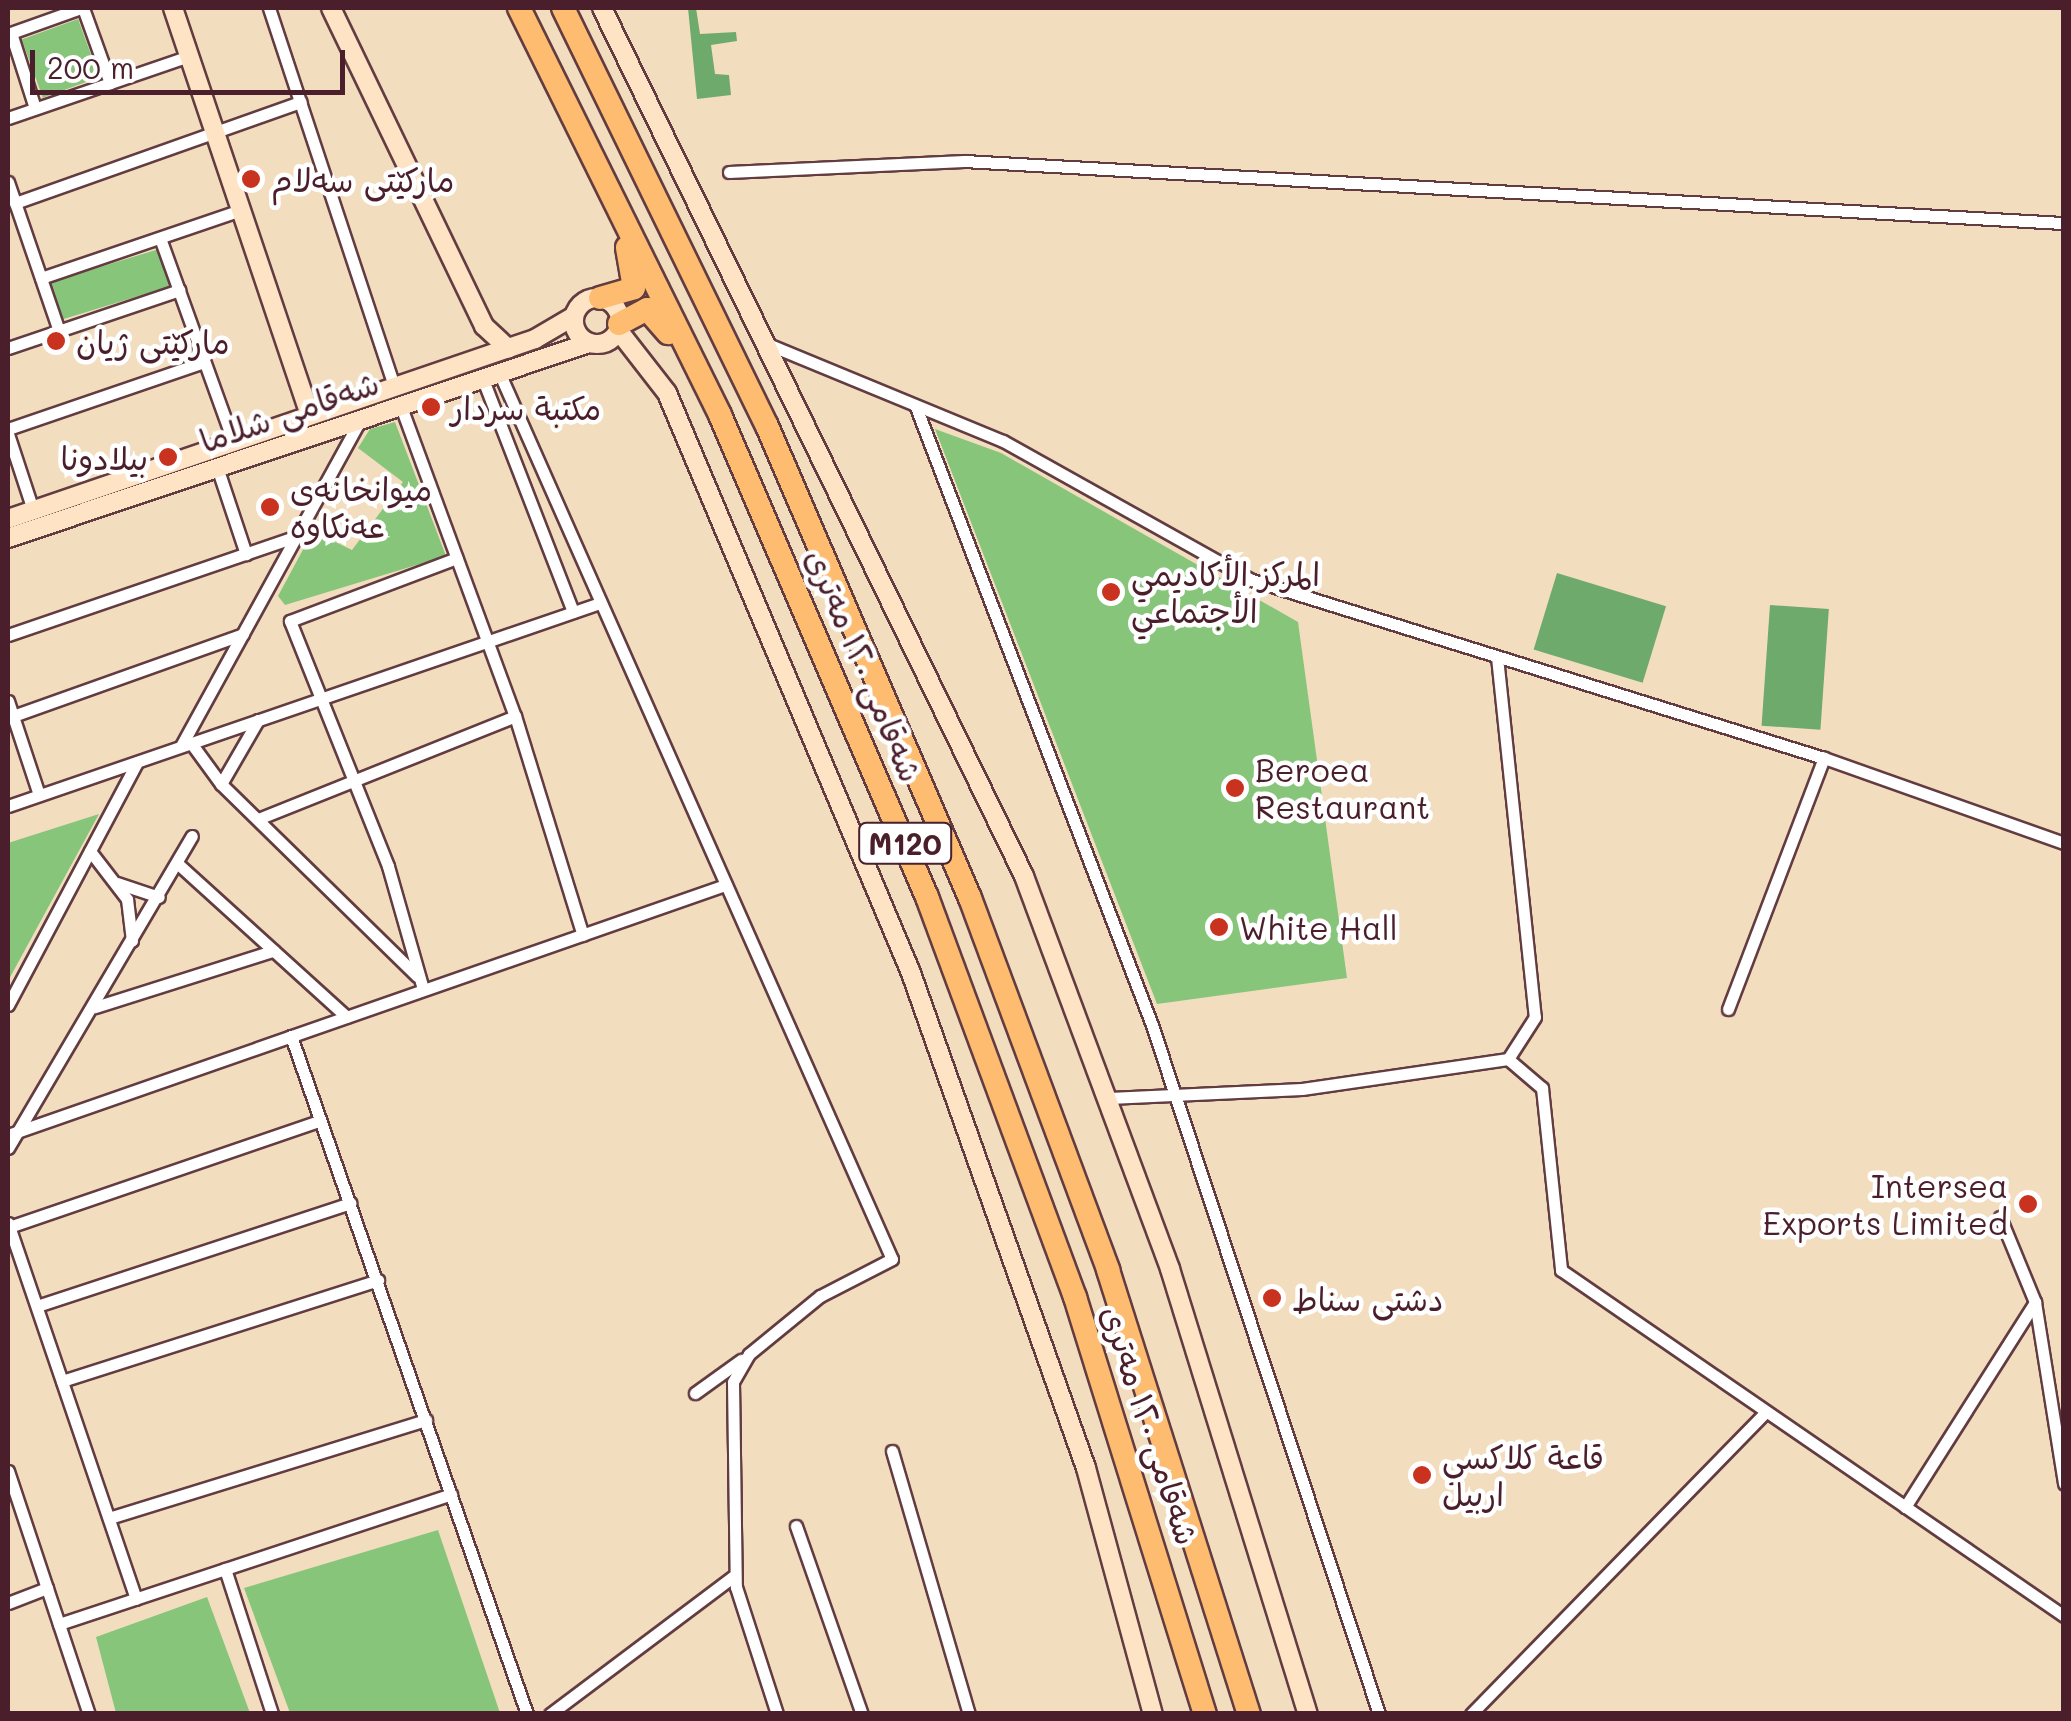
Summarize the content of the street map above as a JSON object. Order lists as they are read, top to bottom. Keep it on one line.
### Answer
{"streets":{"highway":["شەقامی ١٢٠ مەتری","M120"],"street":["شەقامی شلاما"]},"places":["مارکێتی سەلام","مارکێتی ژیان","مكتبة سردار","بیلادونا","میوانخانەی عەنکاوە","المركز الأكاديمي الأجتماعي","Beroea Restaurant","White Hall","Intersea Exports Limited","دشتی سناط","قاعة كلاكسي اربيل"],"scale_bar":"200 m"}
